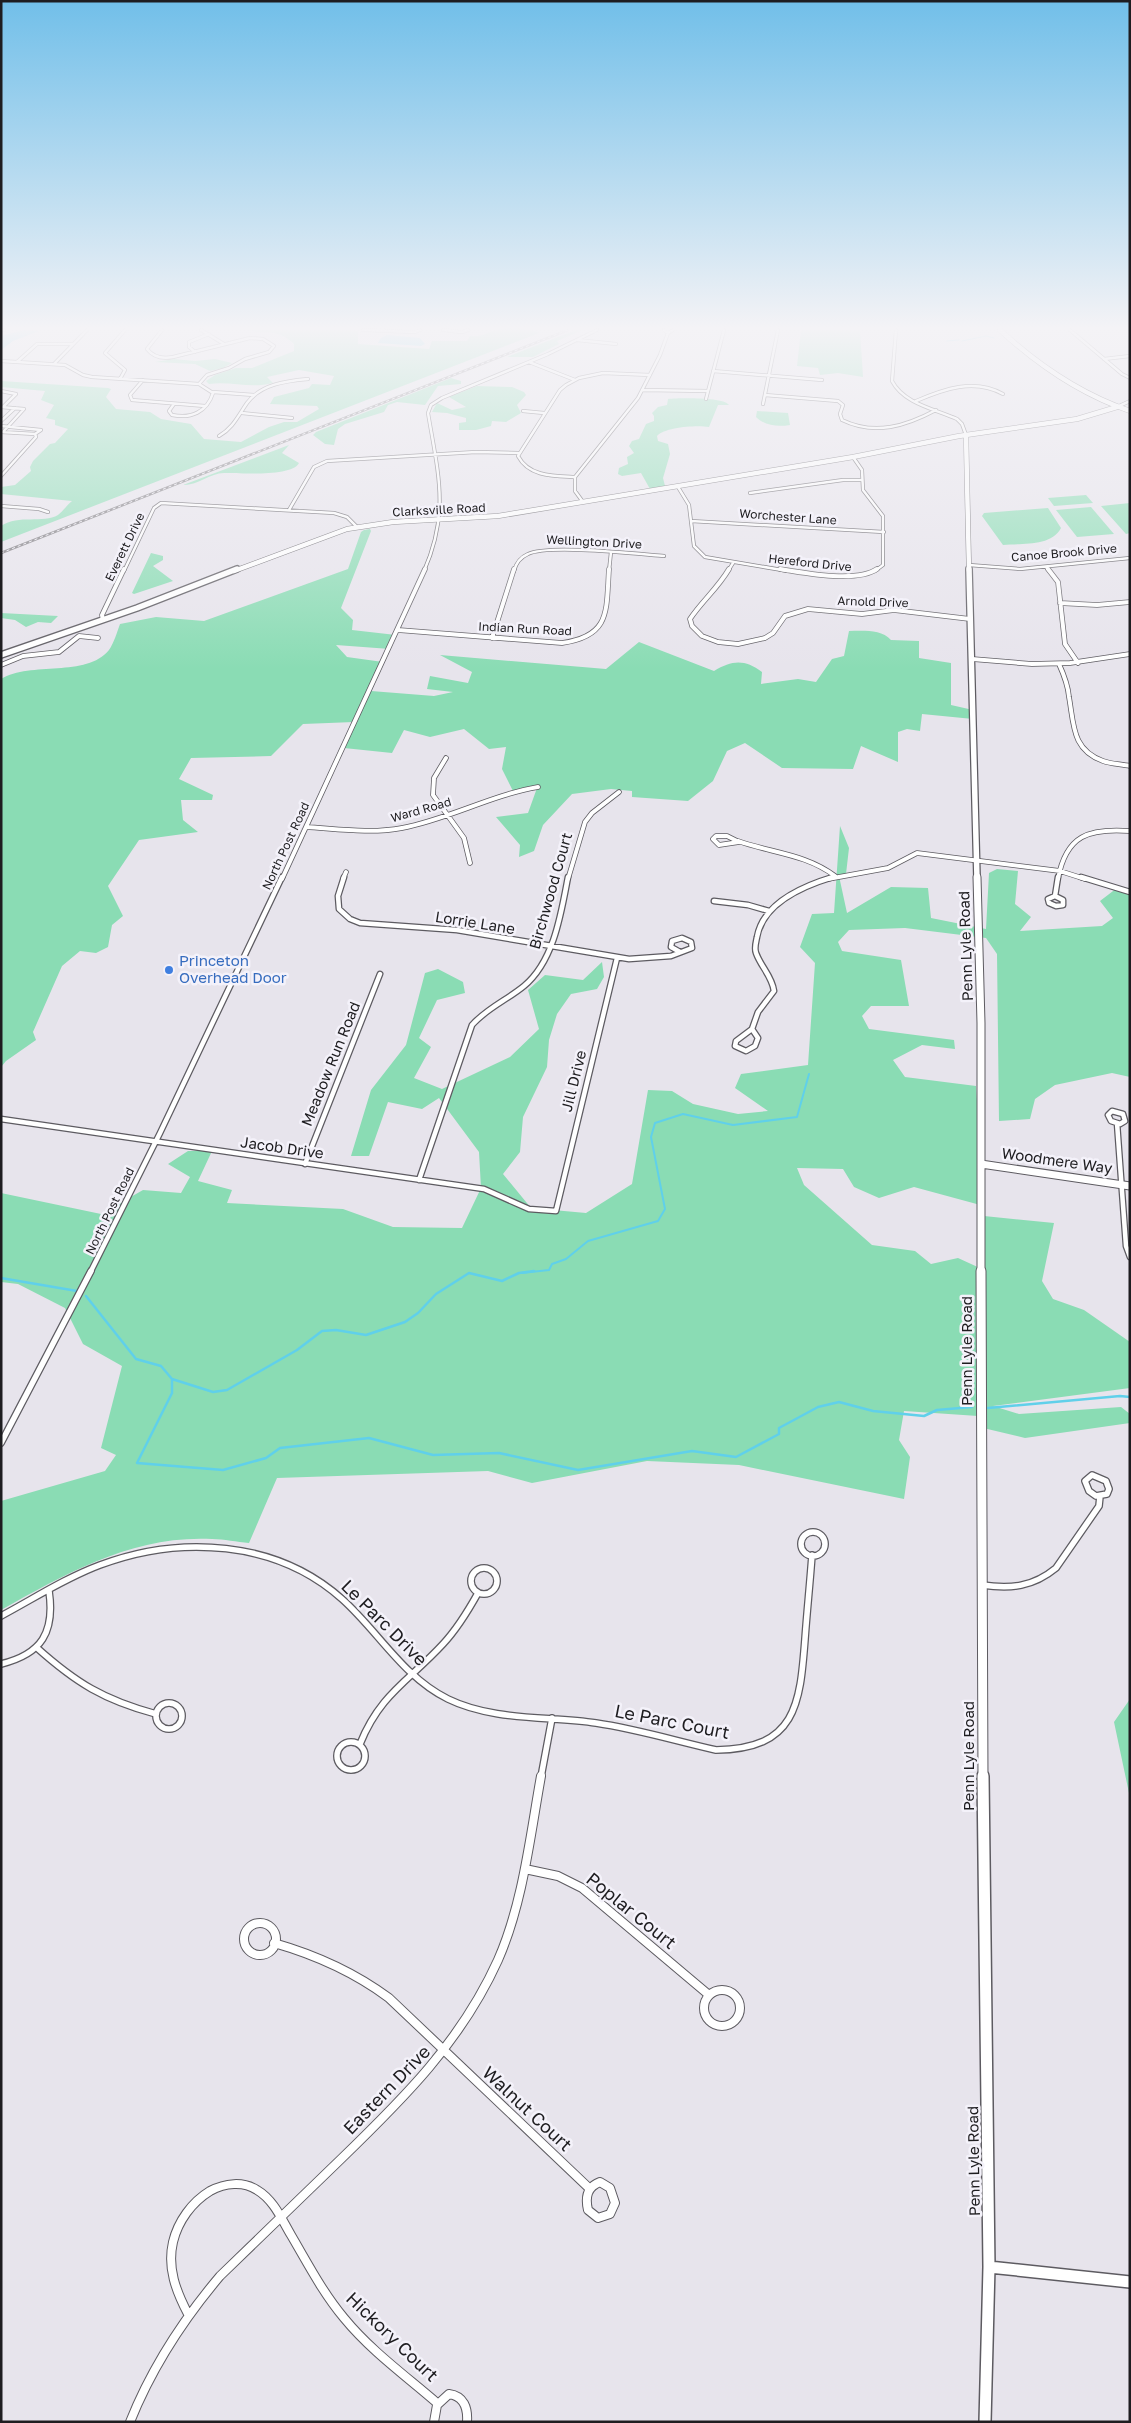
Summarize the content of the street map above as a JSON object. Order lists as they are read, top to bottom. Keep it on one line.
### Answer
{"streets":{"street":["Clarksville Road","Worchester Lane","Wellington Drive","Everett Drive","Canoe Brook Drive","Hereford Drive","Arnold Drive","Indian Run Road","Ward Road","North Post Road","Birchwood Court","Lorrie Lane","Penn Lyle Road","Meadow Run Road","Jill Drive","Jacob Drive","Woodmere Way","Le Parc Drive","Le Parc Court","Poplar Court","Eastern Drive","Walnut Court","Hickory Court"]},"crossings":[["Clarksville Road","Everett Drive"],["Clarksville Road","Hereford Drive"],["Clarksville Road","North Post Road"],["Worchester Lane","Hereford Drive"],["Wellington Drive","Indian Run Road"],["Canoe Brook Drive","Penn Lyle Road"],["Hereford Drive","Arnold Drive"],["Arnold Drive","Penn Lyle Road"],["Indian Run Road","North Post Road"],["Ward Road","North Post Road"],["North Post Road","Jacob Drive"],["Birchwood Court","Lorrie Lane"],["Birchwood Court","Jacob Drive"],["Lorrie Lane","Jill Drive"],["Penn Lyle Road","Woodmere Way"],["Meadow Run Road","Jacob Drive"],["Jill Drive","Jacob Drive"],["Le Parc Drive","Le Parc Court"],["Le Parc Drive","Eastern Drive"],["Le Parc Court","Eastern Drive"],["Poplar Court","Eastern Drive"],["Eastern Drive","Walnut Court"],["Eastern Drive","Hickory Court"]],"places":["Princeton Overhead Door"]}
